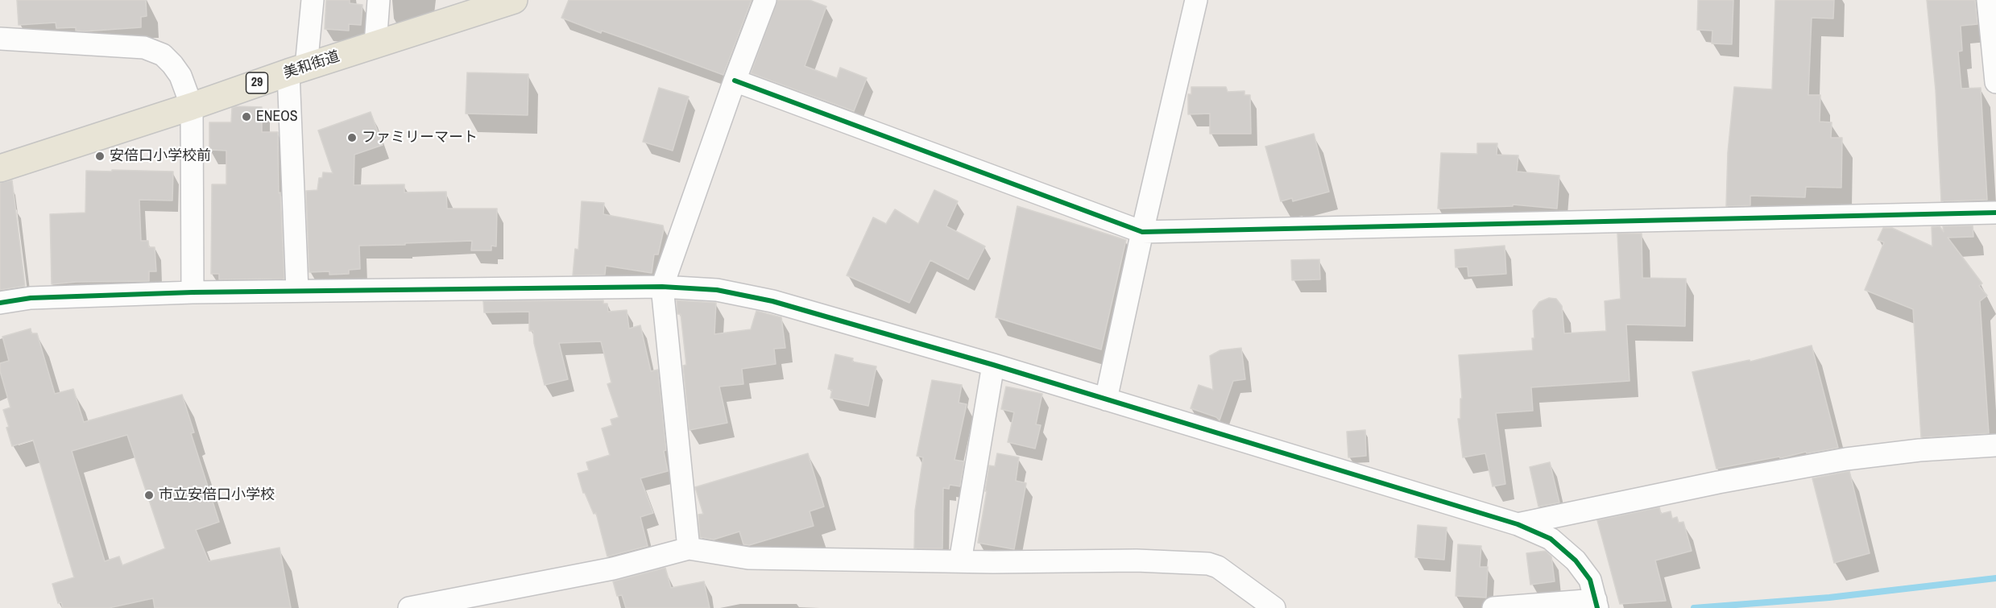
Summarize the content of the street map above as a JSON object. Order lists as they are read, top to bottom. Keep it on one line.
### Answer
{"streets":{"main road":["美和街道","29"]},"places":["ENEOS","ファミリーマート","安倍口小学校前","市立安倍口小学校"]}
